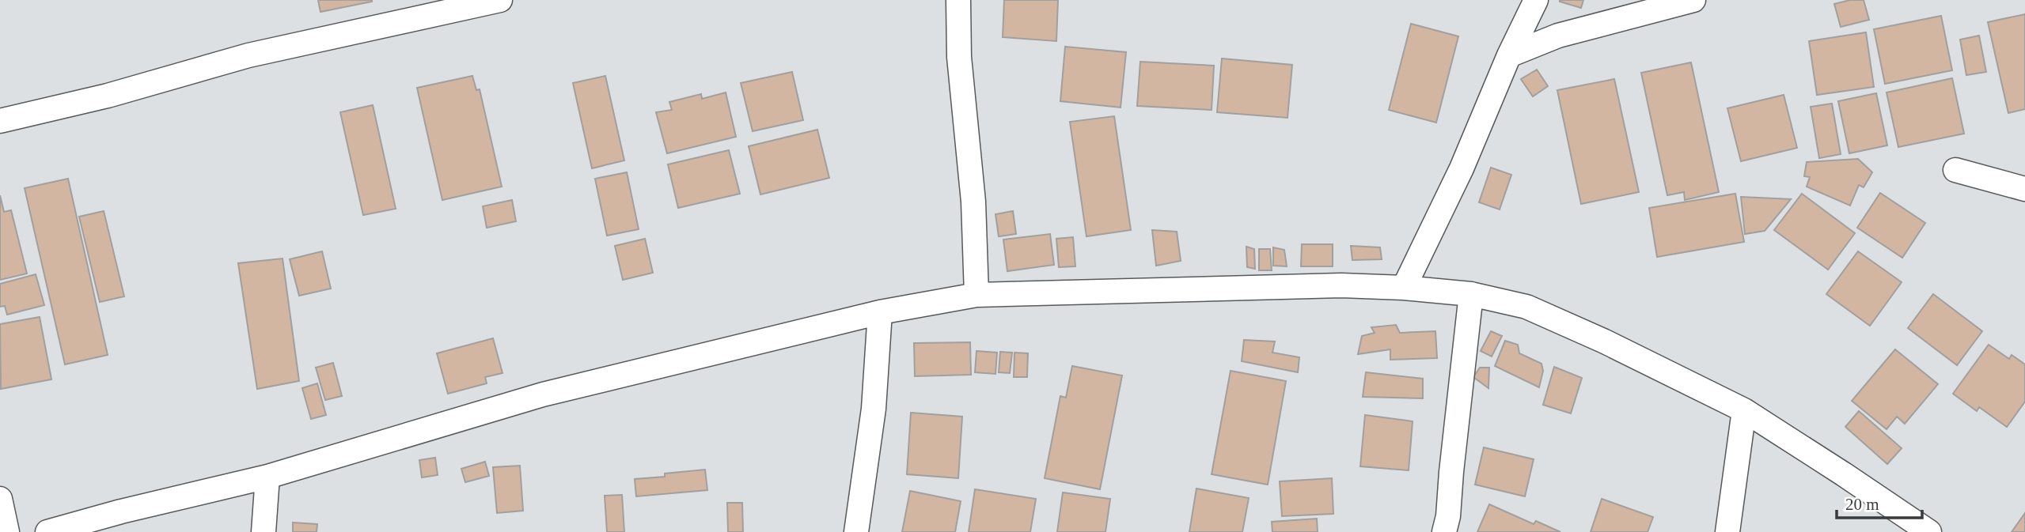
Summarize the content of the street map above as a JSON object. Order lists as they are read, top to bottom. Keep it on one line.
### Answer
{"scale_bar":"20 m"}
